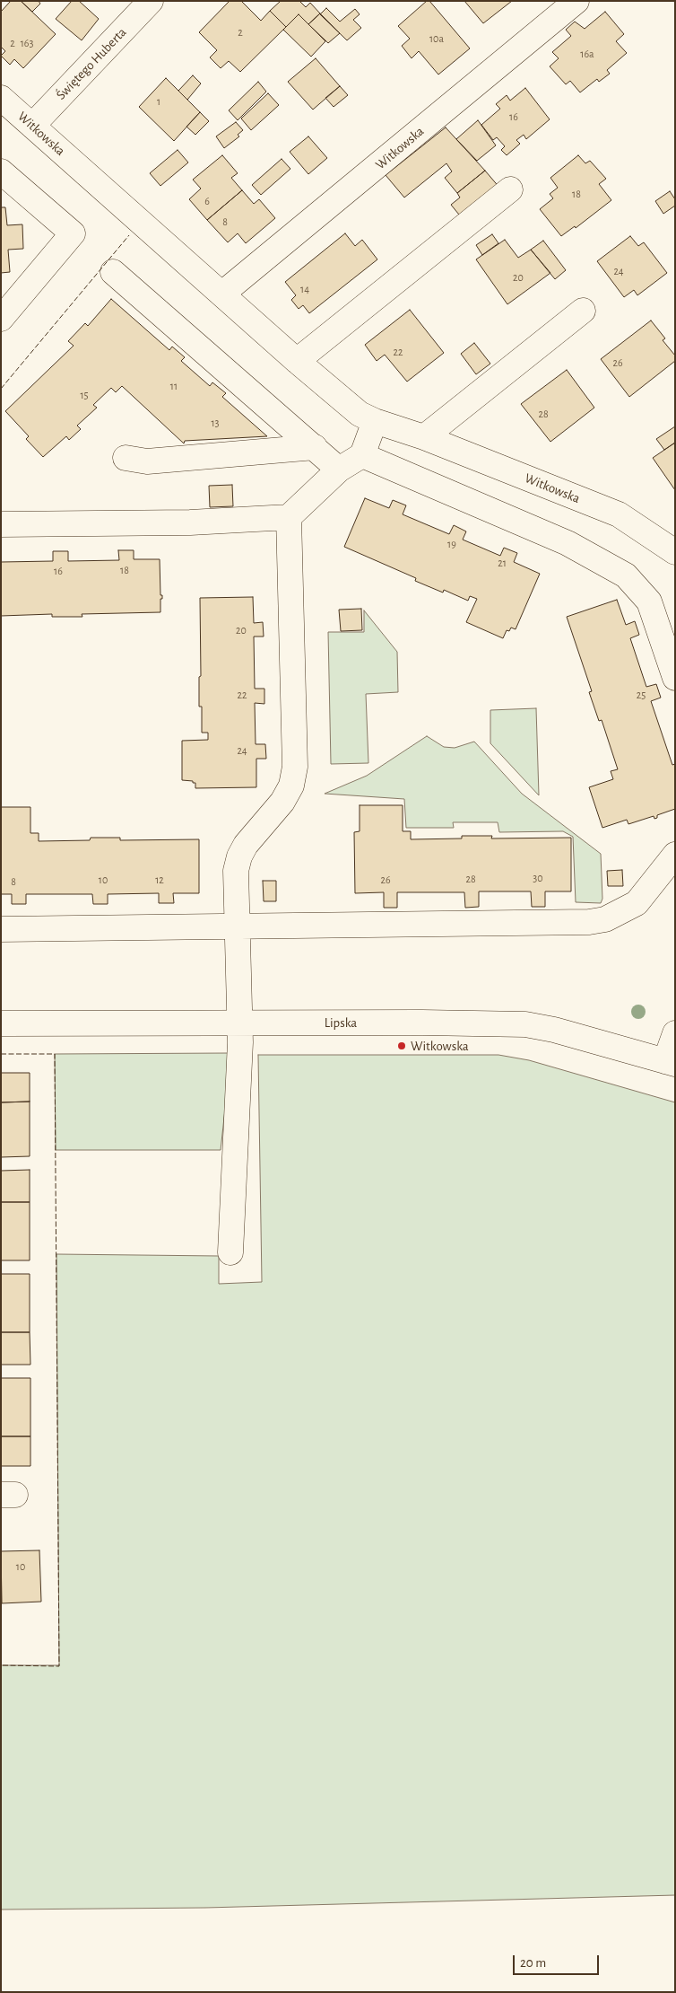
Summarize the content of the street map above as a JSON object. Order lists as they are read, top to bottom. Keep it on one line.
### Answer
{"streets":{"street":["Świętego Huberta","Witkowska","Lipska"]},"crossings":[["Świętego Huberta","Witkowska"]],"places":["Witkowska"],"house_numbers":["2","10a","2","163","16a","1","16","18","6","8","24","20","14","22","26","11","15","28","13","19","21","18","16","20","22","25","24","30","28","10","12","26","8","10"],"scale_bar":"20 m"}
